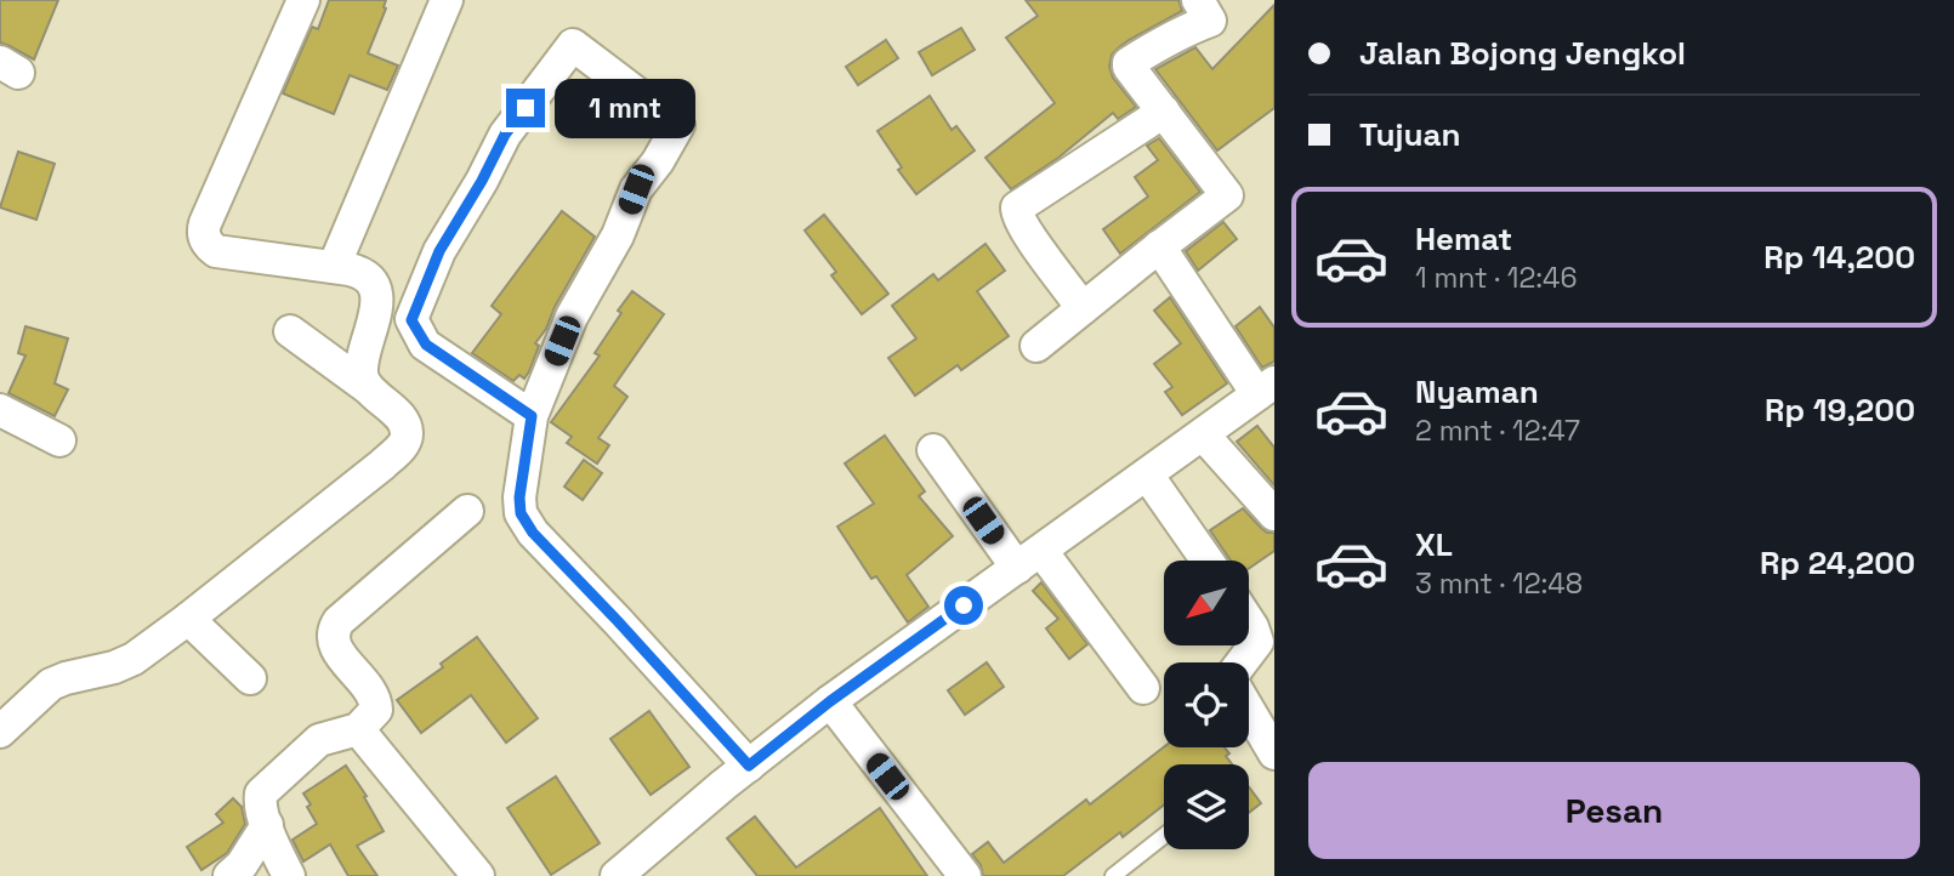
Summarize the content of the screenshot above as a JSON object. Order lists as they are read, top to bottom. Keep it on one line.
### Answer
{"north":"bottom left","page":{"banner":["Jalan Bojong Jengkol","Tujuan"],"bubble":"1 mnt","list":[{"name":"Hemat","note":"1 mnt · 12:46","value":"Rp 14,200"},{"name":"Nyaman","note":"2 mnt · 12:47","value":"Rp 19,200"},{"name":"XL","note":"3 mnt · 12:48","value":"Rp 24,200"}],"buttons":"Pesan"}}
